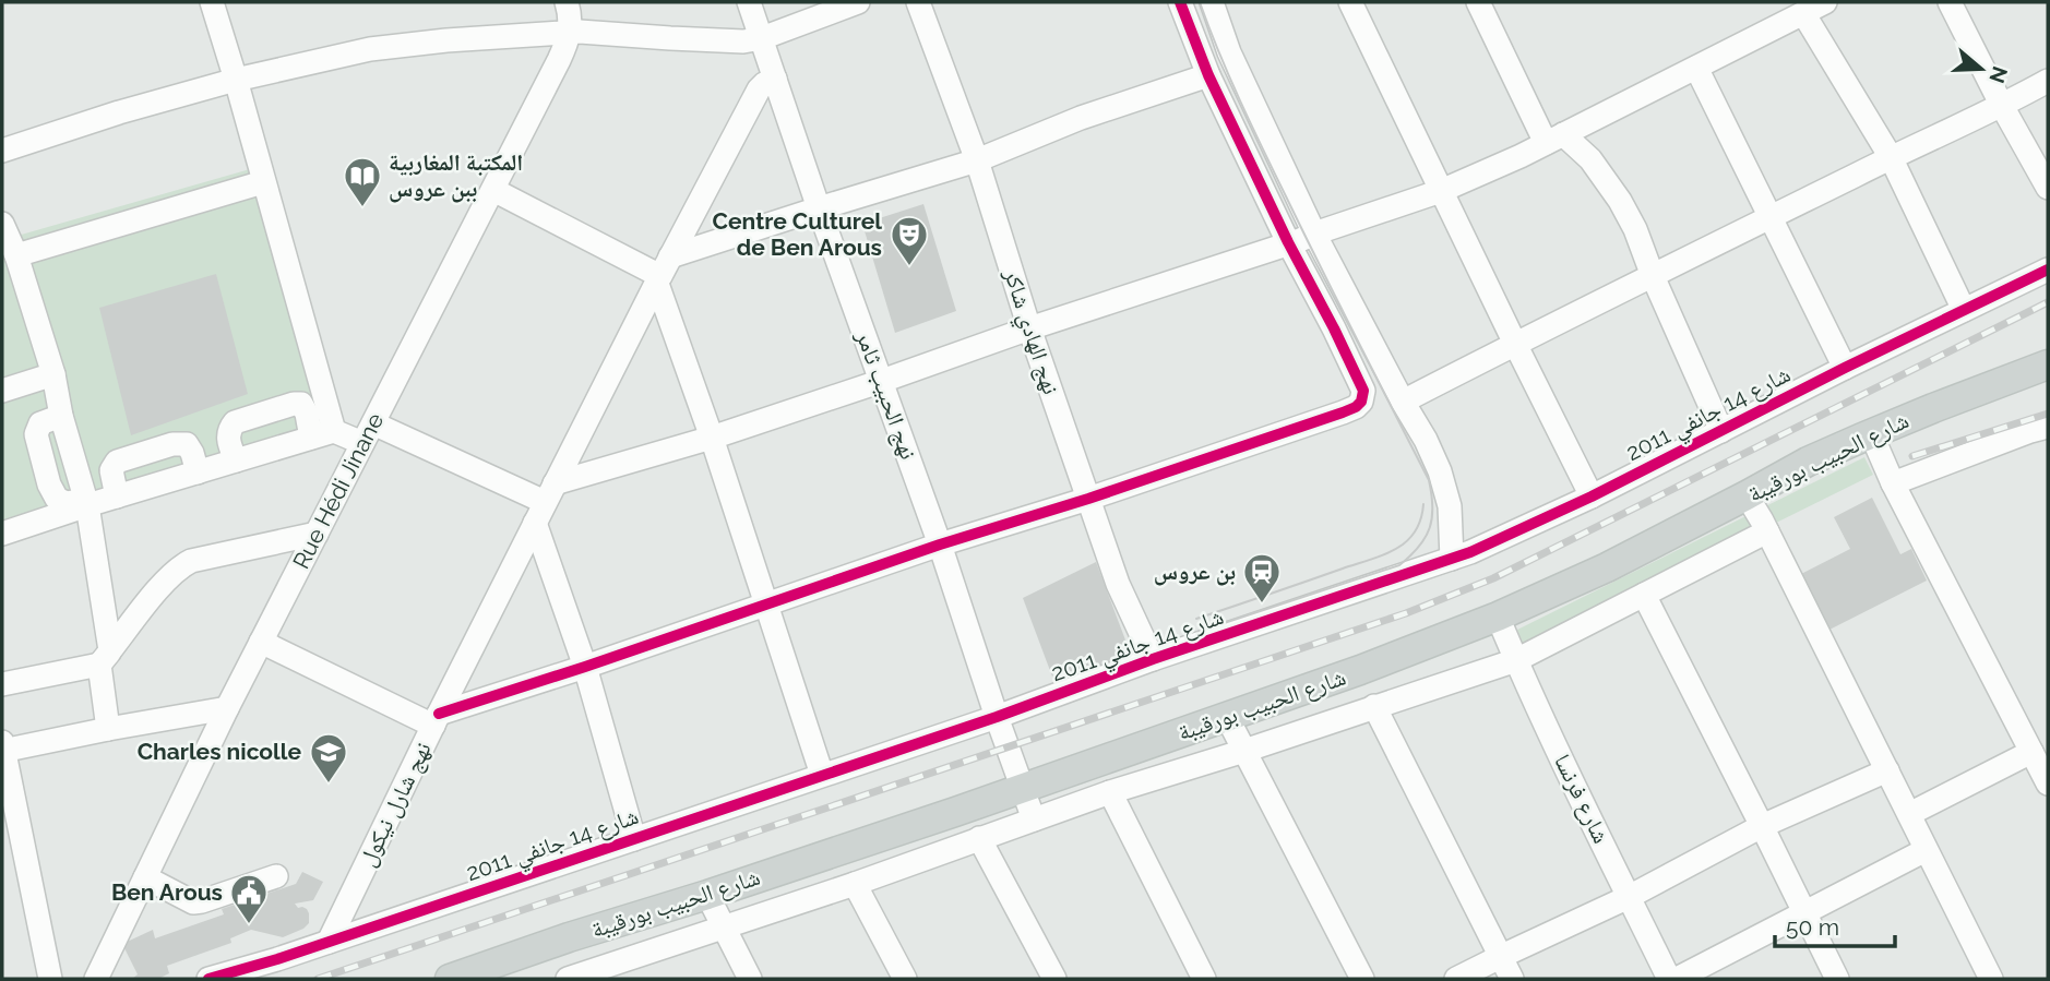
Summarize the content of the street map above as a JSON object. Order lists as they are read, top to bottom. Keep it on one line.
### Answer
{"streets":{"main road":["شارع الحبيب بورقيبة"],"street":["نهج الهادي شاكر","نهج الحبيب ثامر","شارع 14 جانفي 2011","Rue Hédi Jinane","شارع فرنسا","نهج شارل نيكول"]},"crossings":[["نهج الهادي شاكر","شارع 14 جانفي 2011"],["نهج الحبيب ثامر","شارع 14 جانفي 2011"],["نهج الحبيب ثامر","شارع الحبيب بورقيبة"],["نهج الحبيب ثامر","نهج شارل نيكول"],["شارع 14 جانفي 2011","نهج شارل نيكول"],["شارع الحبيب بورقيبة","شارع فرنسا"]],"places":{"library":["المكتبة المغاربية ببن عروس"],"theatre":["Centre Culturel de Ben Arous"],"station":["بن عروس"],"school or university":["Charles nicolle"],"public building":["Ben Arous"]},"scale_bar":"50 m","north":"right"}
